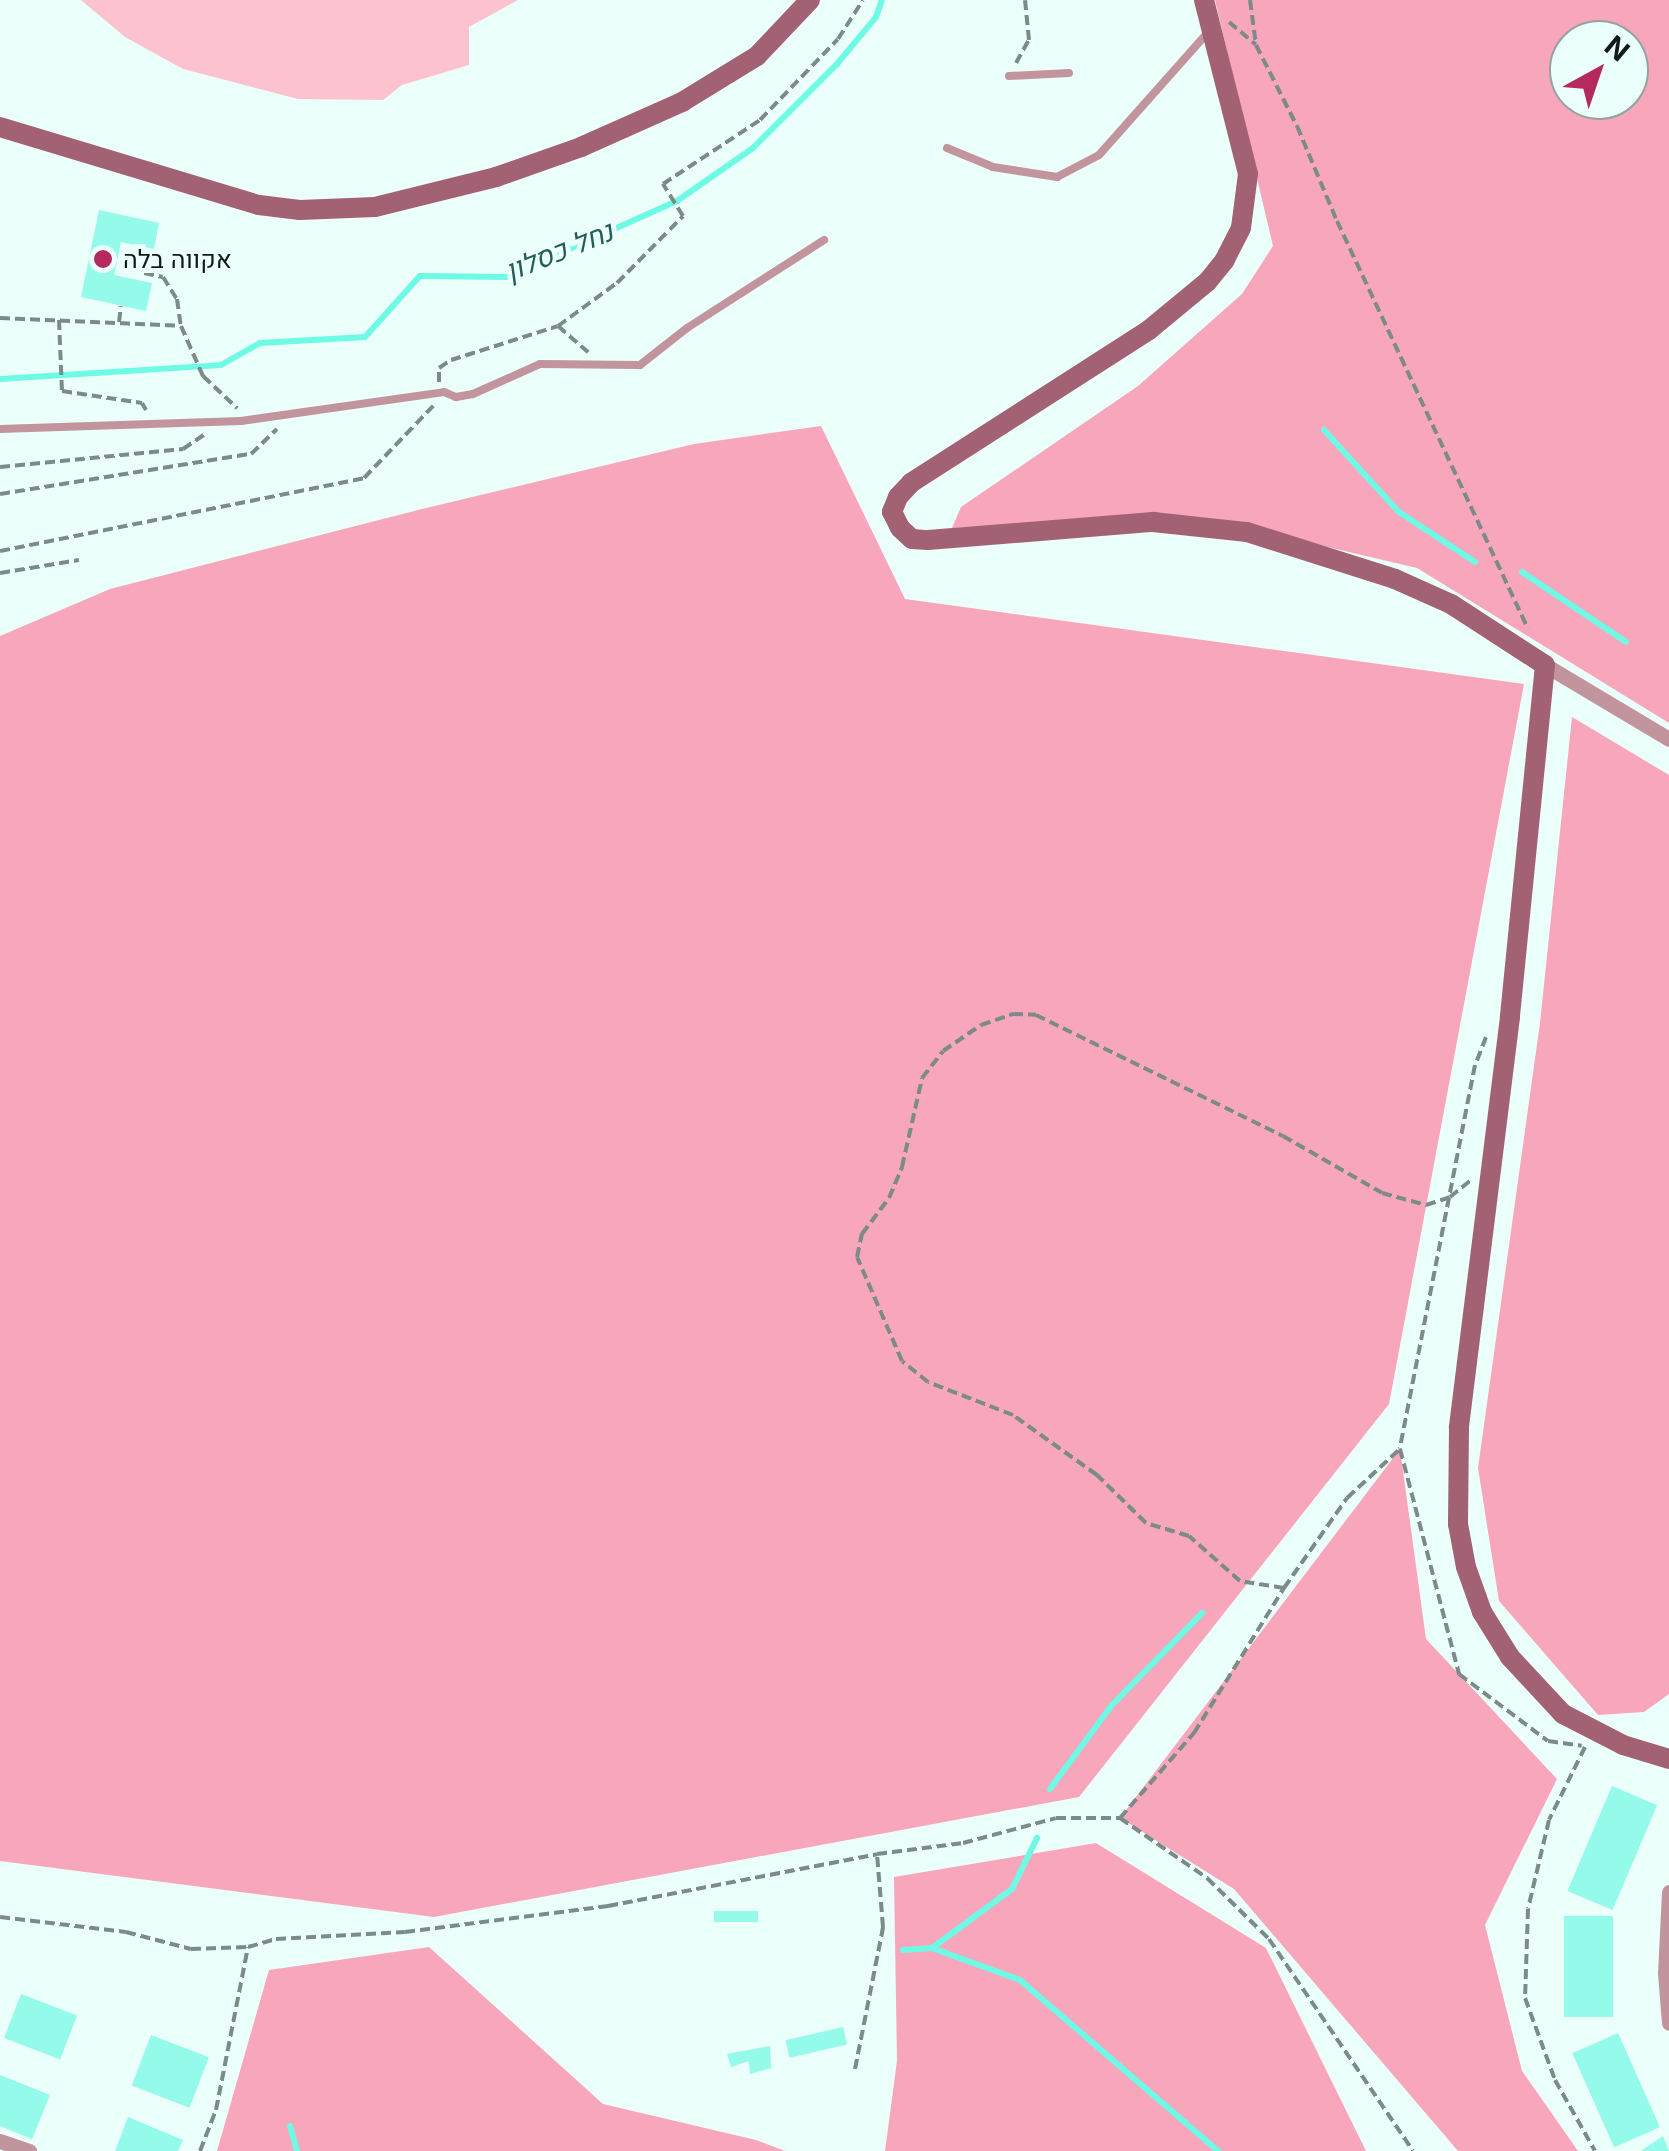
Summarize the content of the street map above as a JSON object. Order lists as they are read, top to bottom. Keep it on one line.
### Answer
{"water":["נחל כסלון"],"places":["אקווה בלה"],"north":"top right"}
